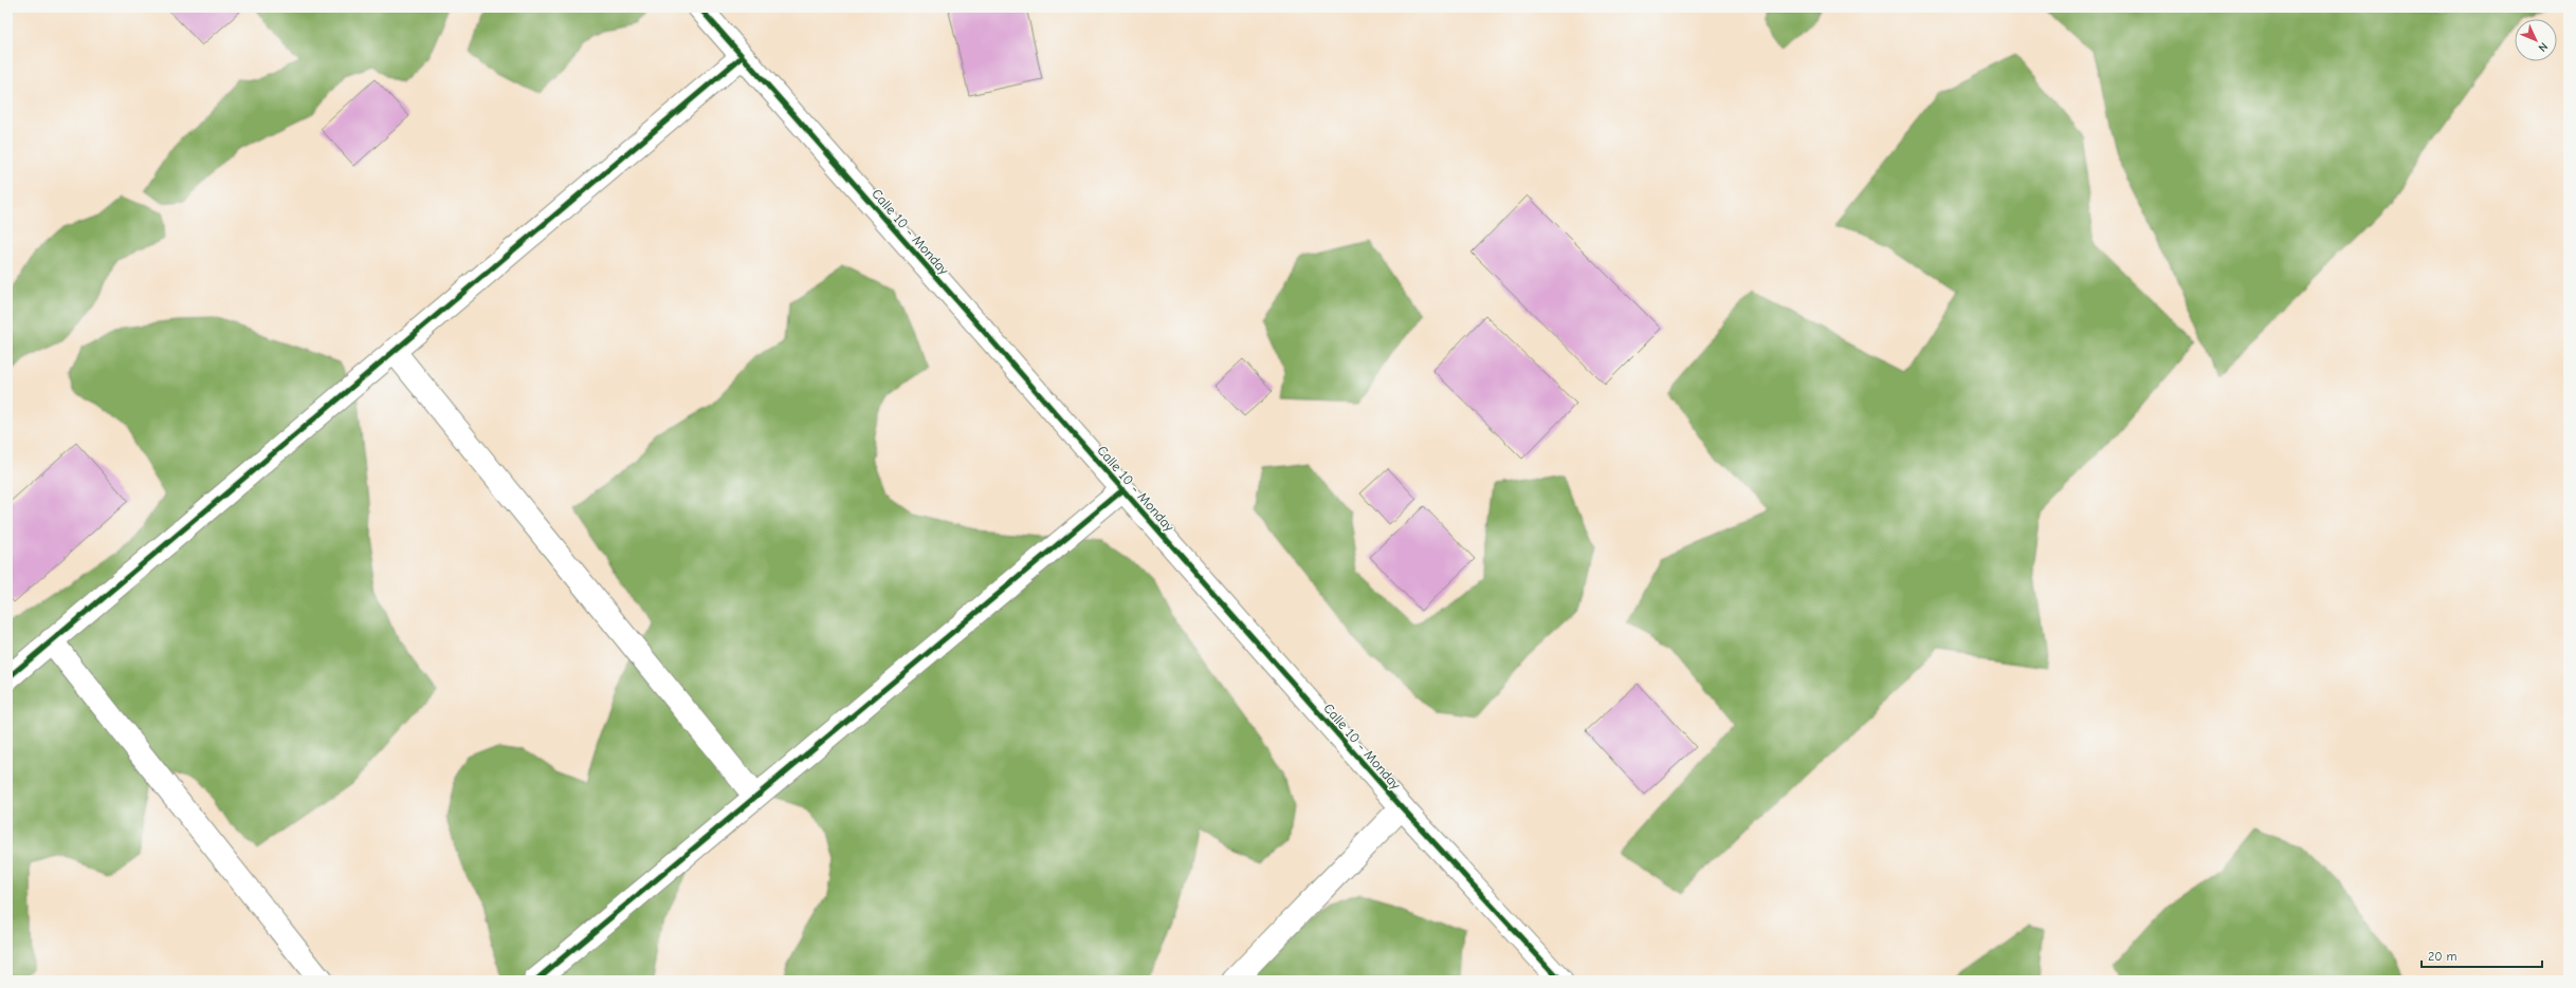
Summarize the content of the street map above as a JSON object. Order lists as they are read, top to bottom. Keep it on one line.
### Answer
{"streets":{"street":["Calle 10 - Monday"]},"scale_bar":"20 m","north":"bottom right"}
